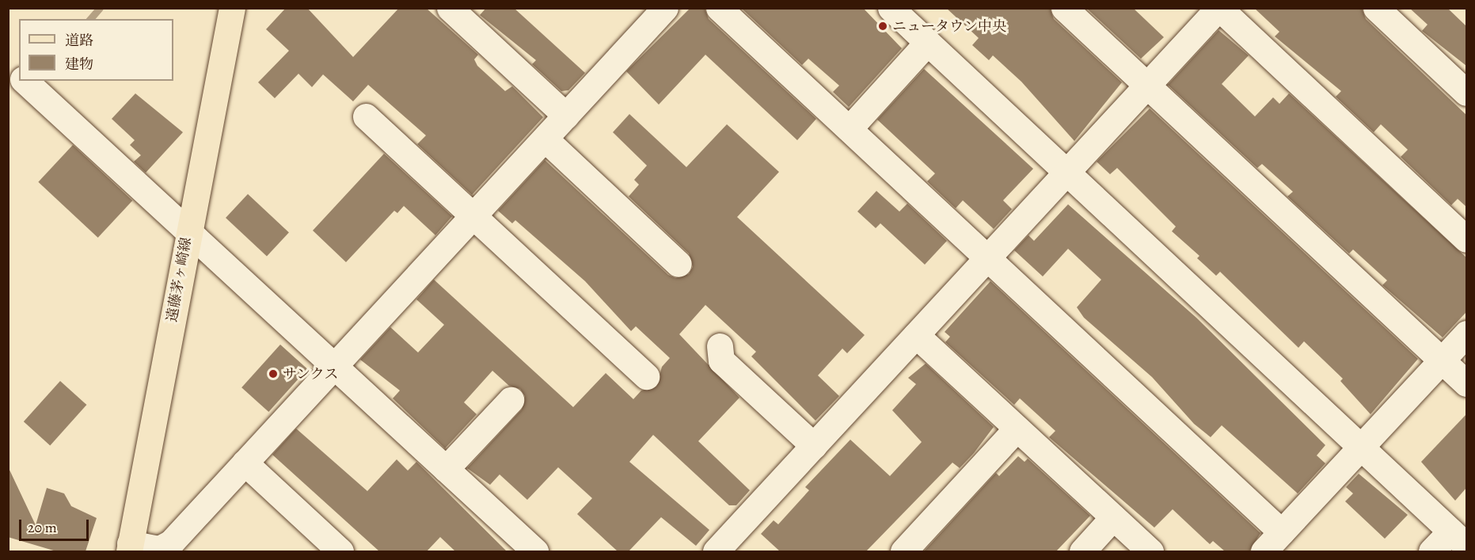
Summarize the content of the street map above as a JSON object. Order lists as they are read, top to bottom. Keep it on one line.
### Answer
{"streets":{"main road":["遠藤茅ヶ崎線"]},"places":["ニュータウン中央","サンクス"],"legend":["道路","建物"],"scale_bar":"20 m"}
